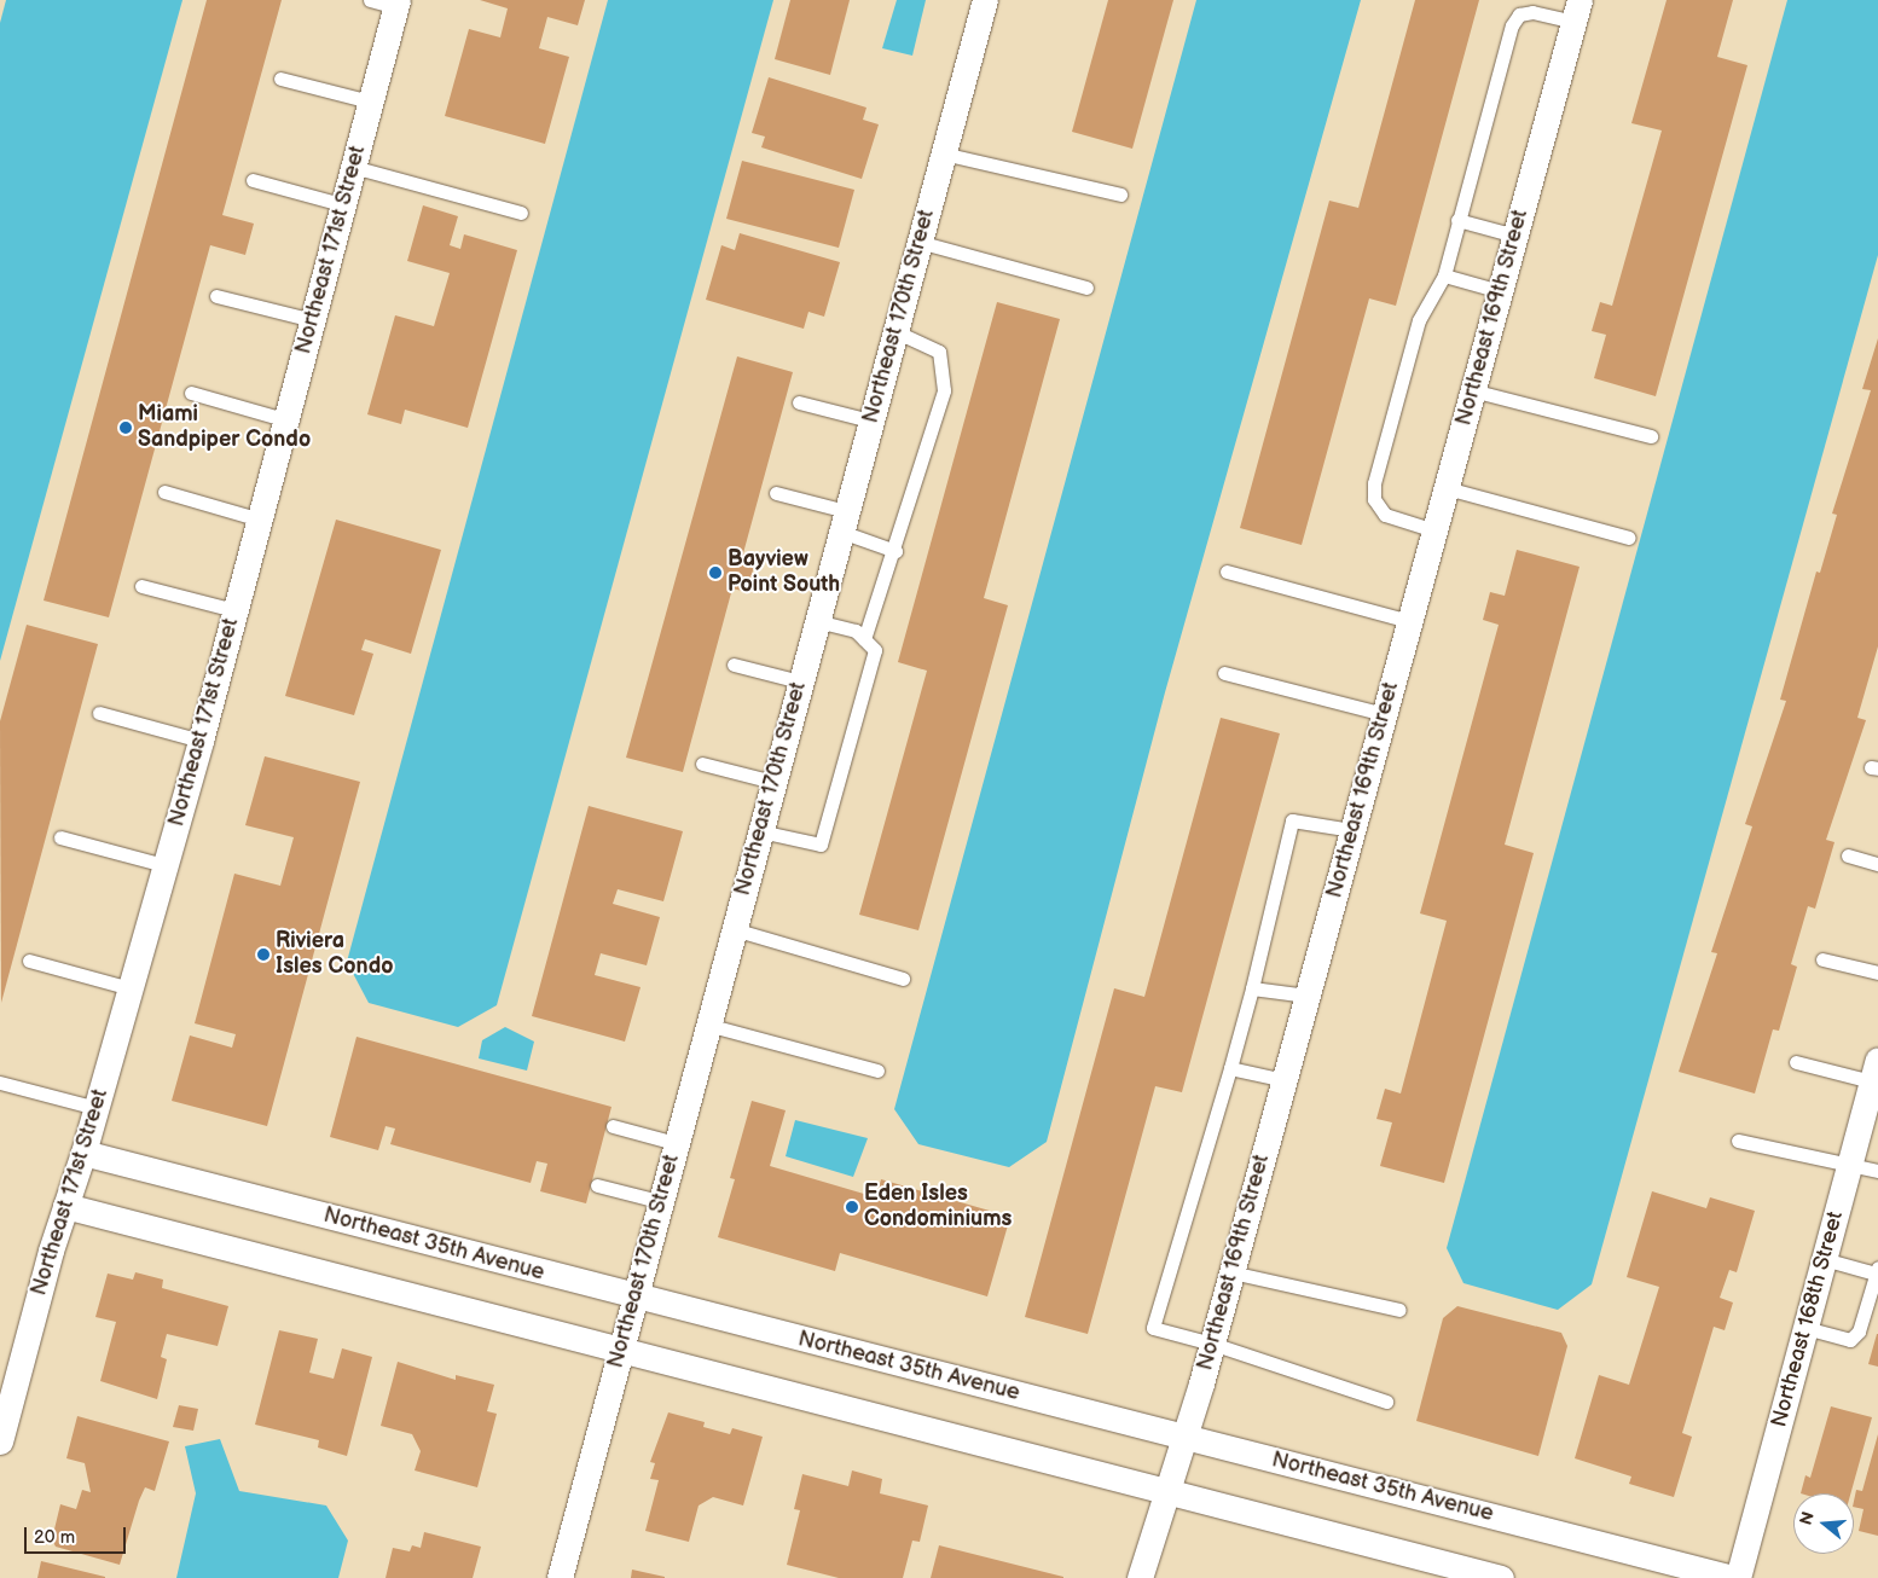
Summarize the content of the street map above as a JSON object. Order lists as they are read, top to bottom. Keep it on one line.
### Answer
{"streets":{"street":["Northeast 171st Street","Northeast 170th Street","Northeast 169th Street","Northeast 35th Avenue","Northeast 168th Street"]},"crossings":[["Northeast 171st Street","Northeast 35th Avenue"],["Northeast 170th Street","Northeast 35th Avenue"],["Northeast 169th Street","Northeast 35th Avenue"],["Northeast 35th Avenue","Northeast 168th Street"]],"places":["Miami Sandpiper Condo","Bayview Point South","Riviera Isles Condo","Eden Isles Condominiums"],"scale_bar":"20 m","north":"left"}
